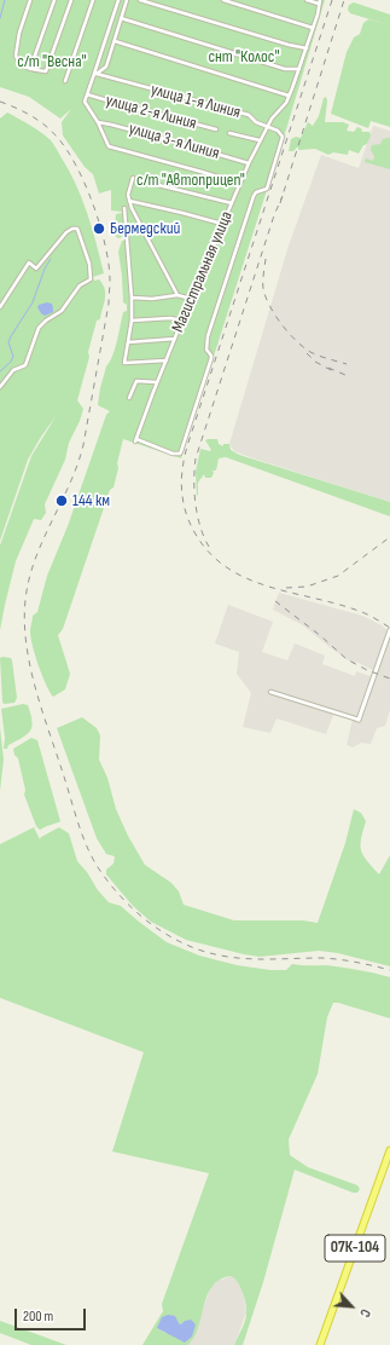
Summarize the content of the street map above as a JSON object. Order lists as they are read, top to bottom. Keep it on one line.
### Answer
{"streets":{"highway":["07К-104"],"street":["улица 1-я Линия","улица 2-я Линия","улица 3-я Линия","Магистральная улица"]},"crossings":[["улица 1-я Линия","Магистральная улица"],["улица 3-я Линия","Магистральная улица"]],"parks":["снт \"Колос\"","с/т \"Весна\"","с/т \"Автоприцеп\""],"places":["Бермедский","144 км"],"scale_bar":"200 m","north":"bottom right"}
